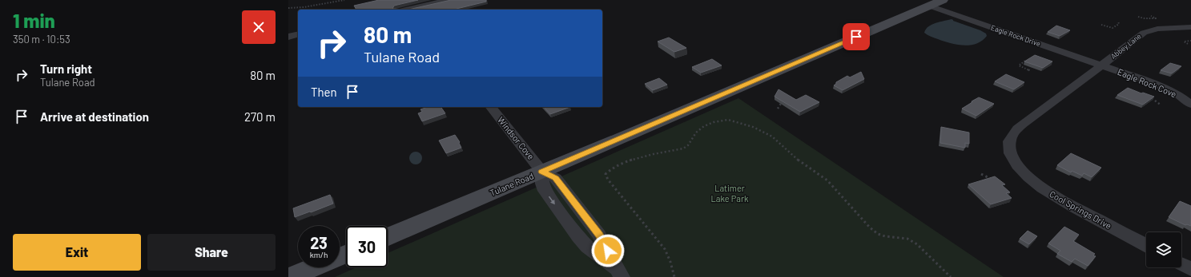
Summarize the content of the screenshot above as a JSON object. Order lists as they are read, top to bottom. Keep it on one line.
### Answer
{"streets":{"street":["Eagle Rock Drive","Abbey Lane","Eagle Rock Cove","Windsor Cove","Tulane Road","Cool Springs Drive"]},"crossings":[["Eagle Rock Drive","Abbey Lane"],["Eagle Rock Drive","Eagle Rock Cove"],["Eagle Rock Drive","Tulane Road"],["Abbey Lane","Eagle Rock Cove"],["Abbey Lane","Cool Springs Drive"],["Windsor Cove","Tulane Road"]],"parks":["Latimer Lake Park"],"page":{"heading":["1 min","350 m · 10:53"],"turn":["80 m","Tulane Road"],"list":[{"name":"Turn right","note":"Tulane Road","value":"80 m"},{"name":"Arrive at destination","value":"270 m"}],"then":"Then","speed":"23 km/h","limit":"30","buttons":["Exit","Share"]}}
